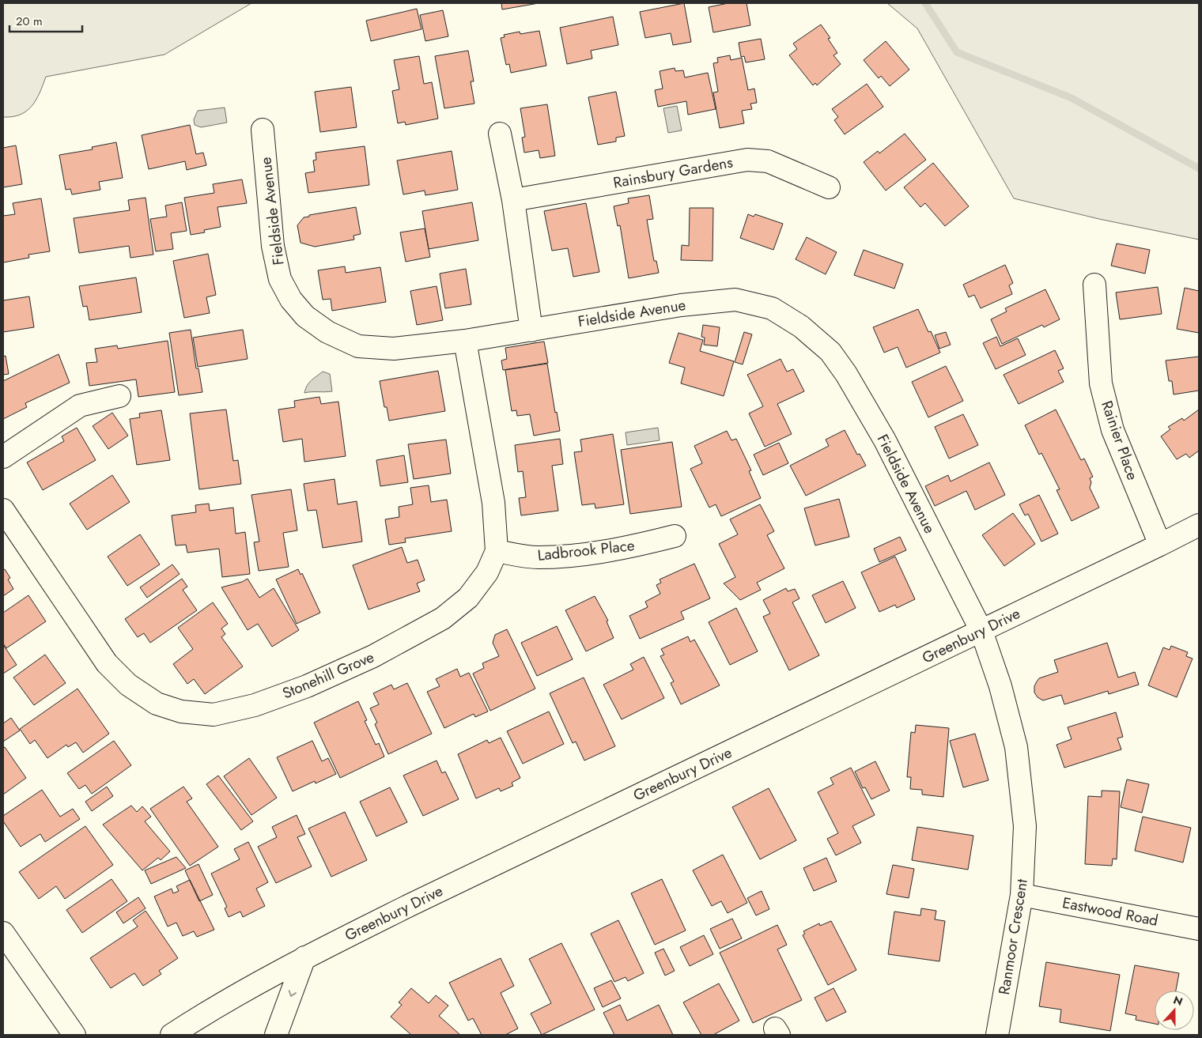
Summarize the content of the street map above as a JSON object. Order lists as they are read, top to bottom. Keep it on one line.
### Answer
{"streets":{"street":["Rainsbury Gardens","Fieldside Avenue","Rainier Place","Ladbrook Place","Greenbury Drive","Stonehill Grove","Eastwood Road","Ranmoor Crescent"]},"crossings":[["Fieldside Avenue","Greenbury Drive"],["Fieldside Avenue","Stonehill Grove"],["Fieldside Avenue","Ranmoor Crescent"],["Rainier Place","Greenbury Drive"],["Ladbrook Place","Stonehill Grove"],["Greenbury Drive","Ranmoor Crescent"],["Eastwood Road","Ranmoor Crescent"]],"scale_bar":"20 m","north":"top"}
